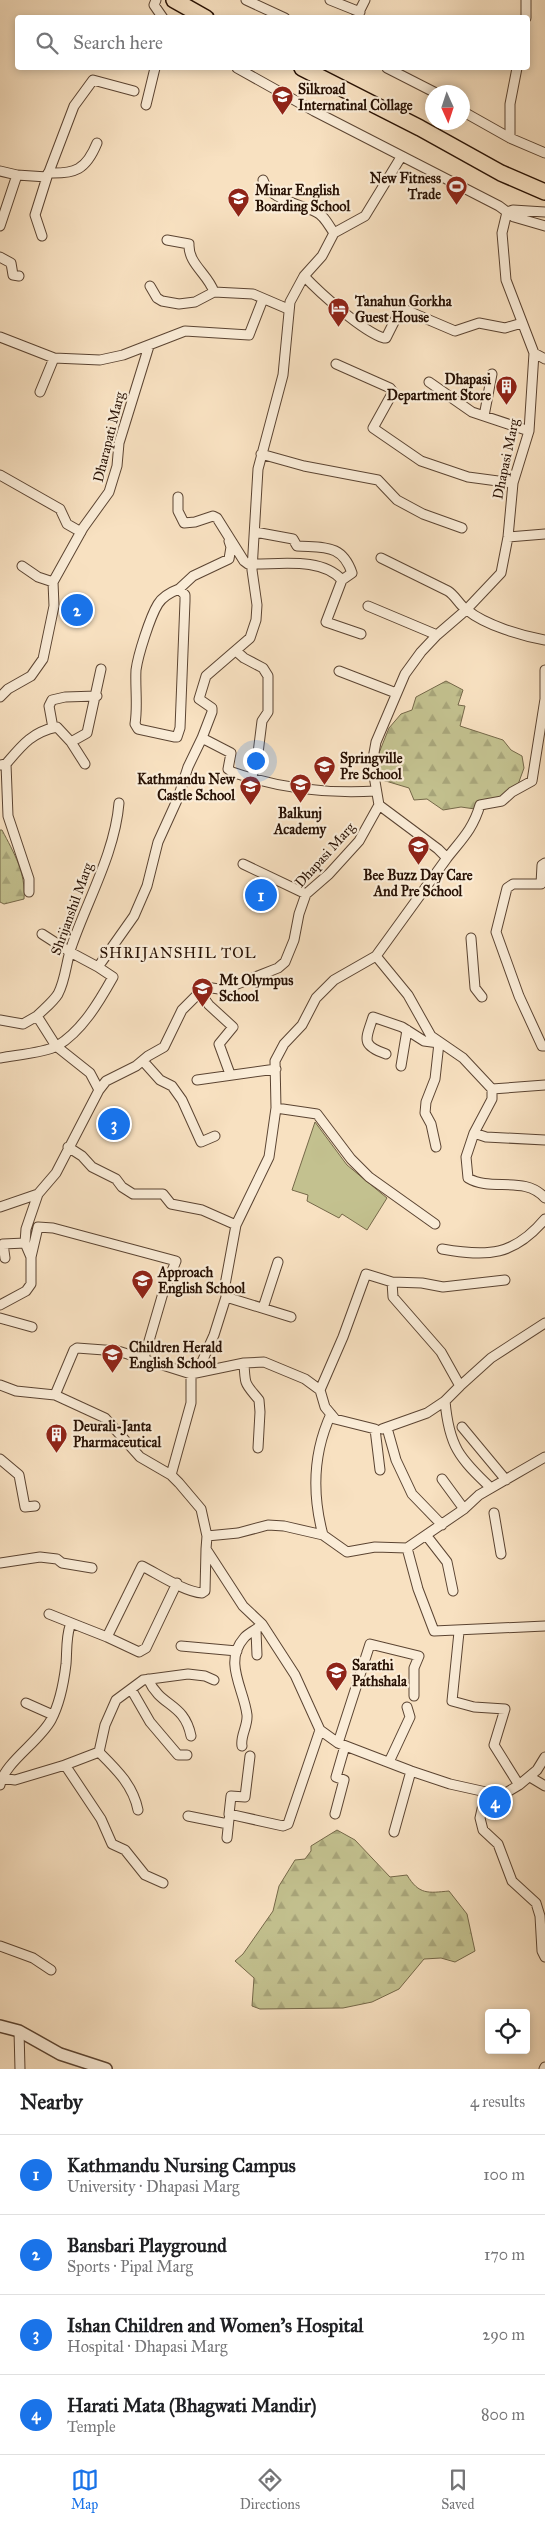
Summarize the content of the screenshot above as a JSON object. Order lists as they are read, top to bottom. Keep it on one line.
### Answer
{"streets":{"street":["Dharapati Marg","Dhapasi Marg","Shrijanshil Marg"]},"districts":["SHRIJANSHIL TOL"],"places":{"school or university":["Silkroad Internatinal Collage","Minar English Boarding School","Springville Pre School","Balkunj Academy","Kathmandu New Castle School","Bee Buzz Day Care And Pre School","Mt Olympus School","Approach English School","Children Herald English School","Sarathi Pathshala"],"sports":["New Fitness Trade"],"hotel":["Tanahun Gorkha Guest House"],"building":["Dhapasi Department Store","Deurali-Janta Pharmaceutical"]},"north":"bottom","page":{"search":"Search here","pins":["2","1","3","4"],"heading":["Nearby","4 results"],"list":[{"mark":"1","name":"Kathmandu Nursing Campus","note":"University · Dhapasi Marg","value":"100 m"},{"mark":"2","name":"Bansbari Playground","note":"Sports · Pipal Marg","value":"170 m"},{"mark":"3","name":"Ishan Children and Women's Hospital","note":"Hospital · Dhapasi Marg","value":"290 m"},{"mark":"4","name":"Harati Mata (Bhagwati Mandir)","note":"Temple","value":"800 m"}],"nav":["Map","Directions","Saved"]}}
